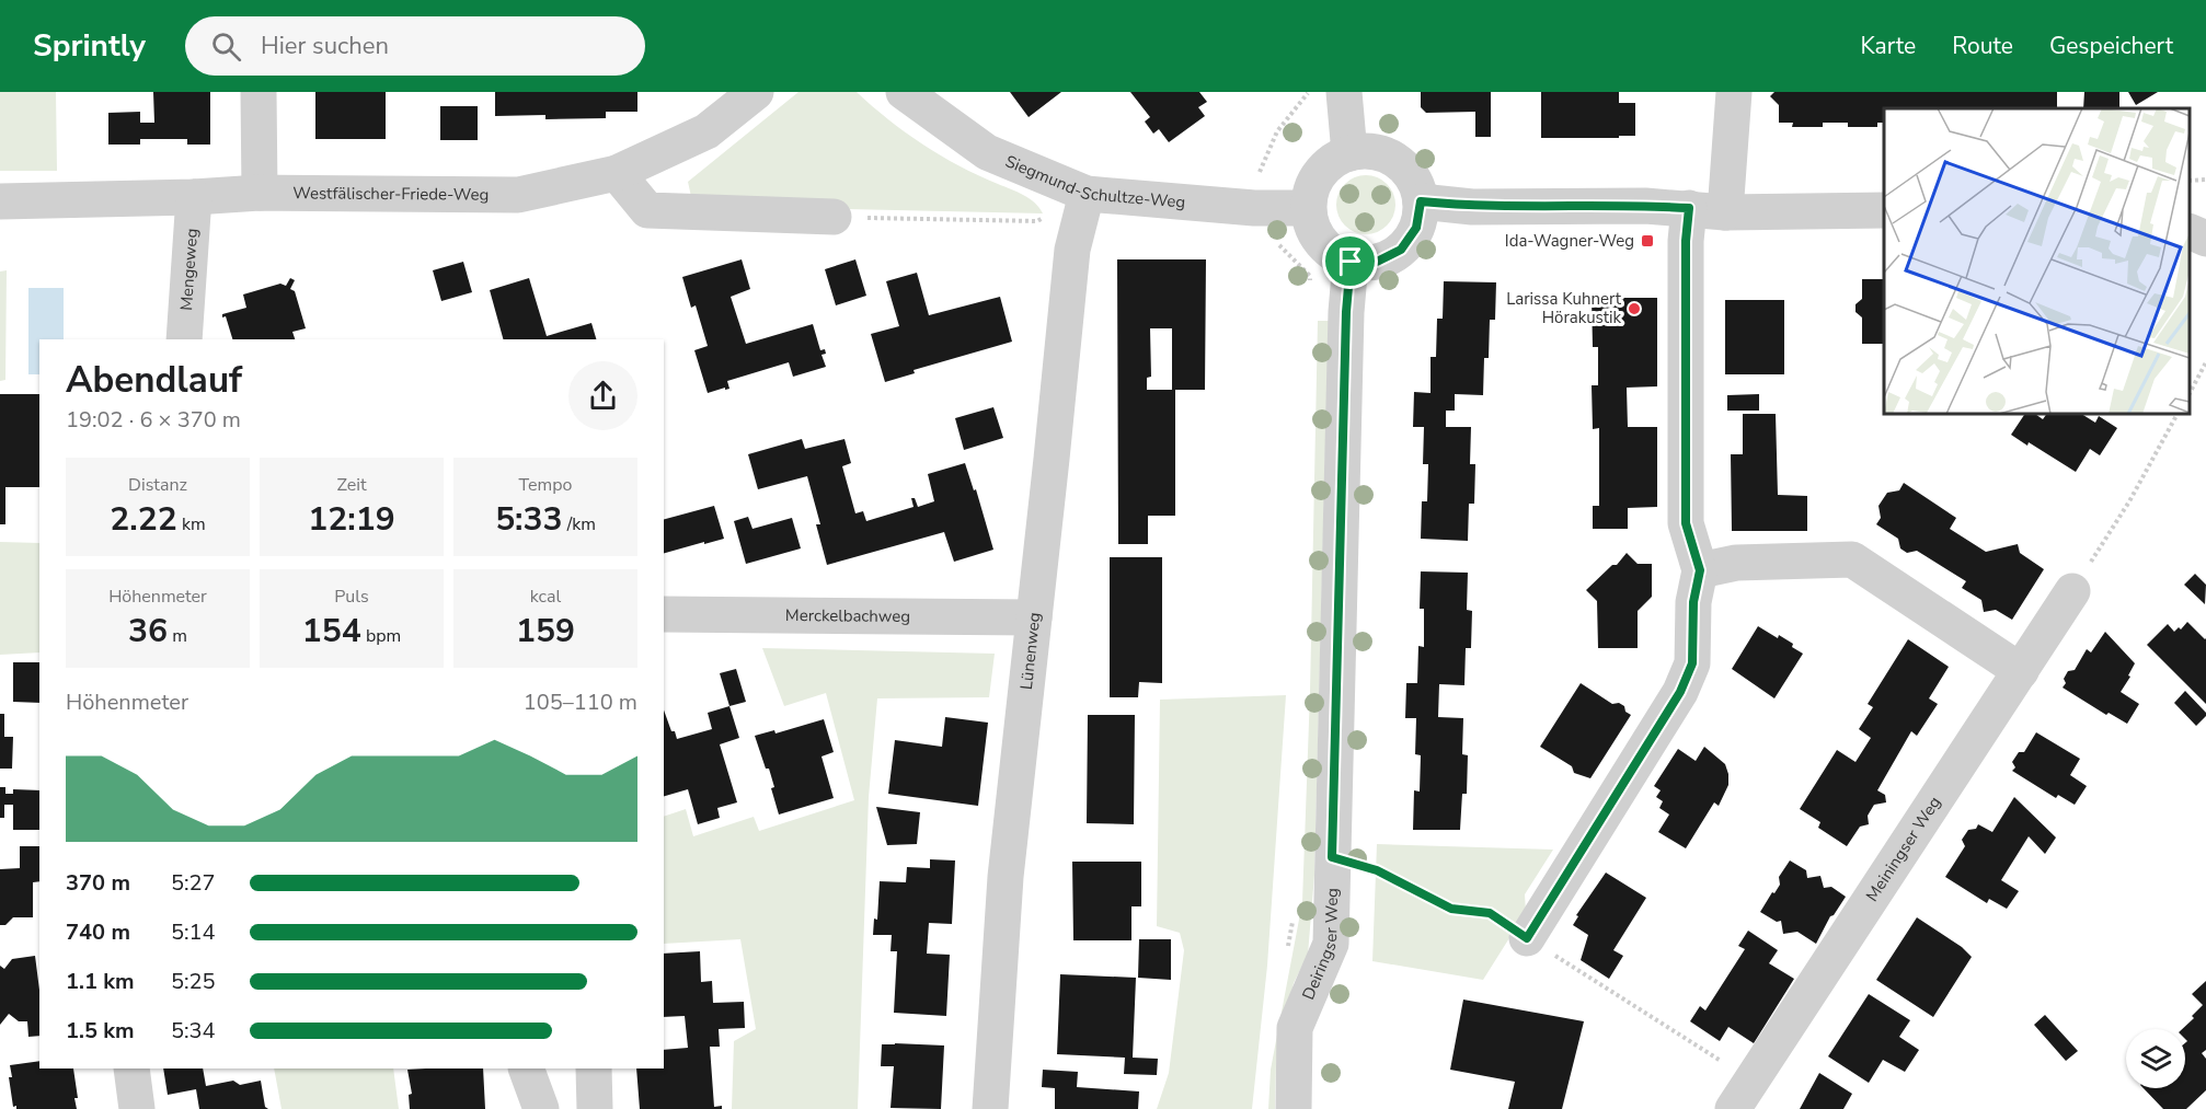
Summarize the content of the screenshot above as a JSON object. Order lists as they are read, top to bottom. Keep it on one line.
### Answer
{"streets":{"street":["Siegmund-Schultze-Weg","Westfälischer-Friede-Weg","Mengeweg","Merckelbachweg","Lünenweg","Meiningser Weg","Deiringser Weg"]},"crossings":[["Siegmund-Schultze-Weg","Lünenweg"],["Siegmund-Schultze-Weg","Deiringser Weg"],["Westfälischer-Friede-Weg","Mengeweg"],["Merckelbachweg","Lünenweg"]],"places":{"transit":["Ida-Wagner-Weg"],"other":["Larissa Kuhnert Hörakustik"]},"page":{"header":"Sprintly","search":"Hier suchen","nav":["Karte","Route","Gespeichert"],"heading":["Abendlauf","19:02 · 6 × 370 m"],"stats":[["Distanz","2.22 km"],["Zeit","12:19"],["Tempo","5:33 /km"],["Höhenmeter","36 m"],["Puls","154 bpm"],["kcal","159"]],"chart":["Höhenmeter","105–110 m"],"list":[{"name":"370 m","note":"5:27"},{"name":"740 m","note":"5:14"},{"name":"1.1 km","note":"5:25"},{"name":"1.5 km","note":"5:34"}]}}
